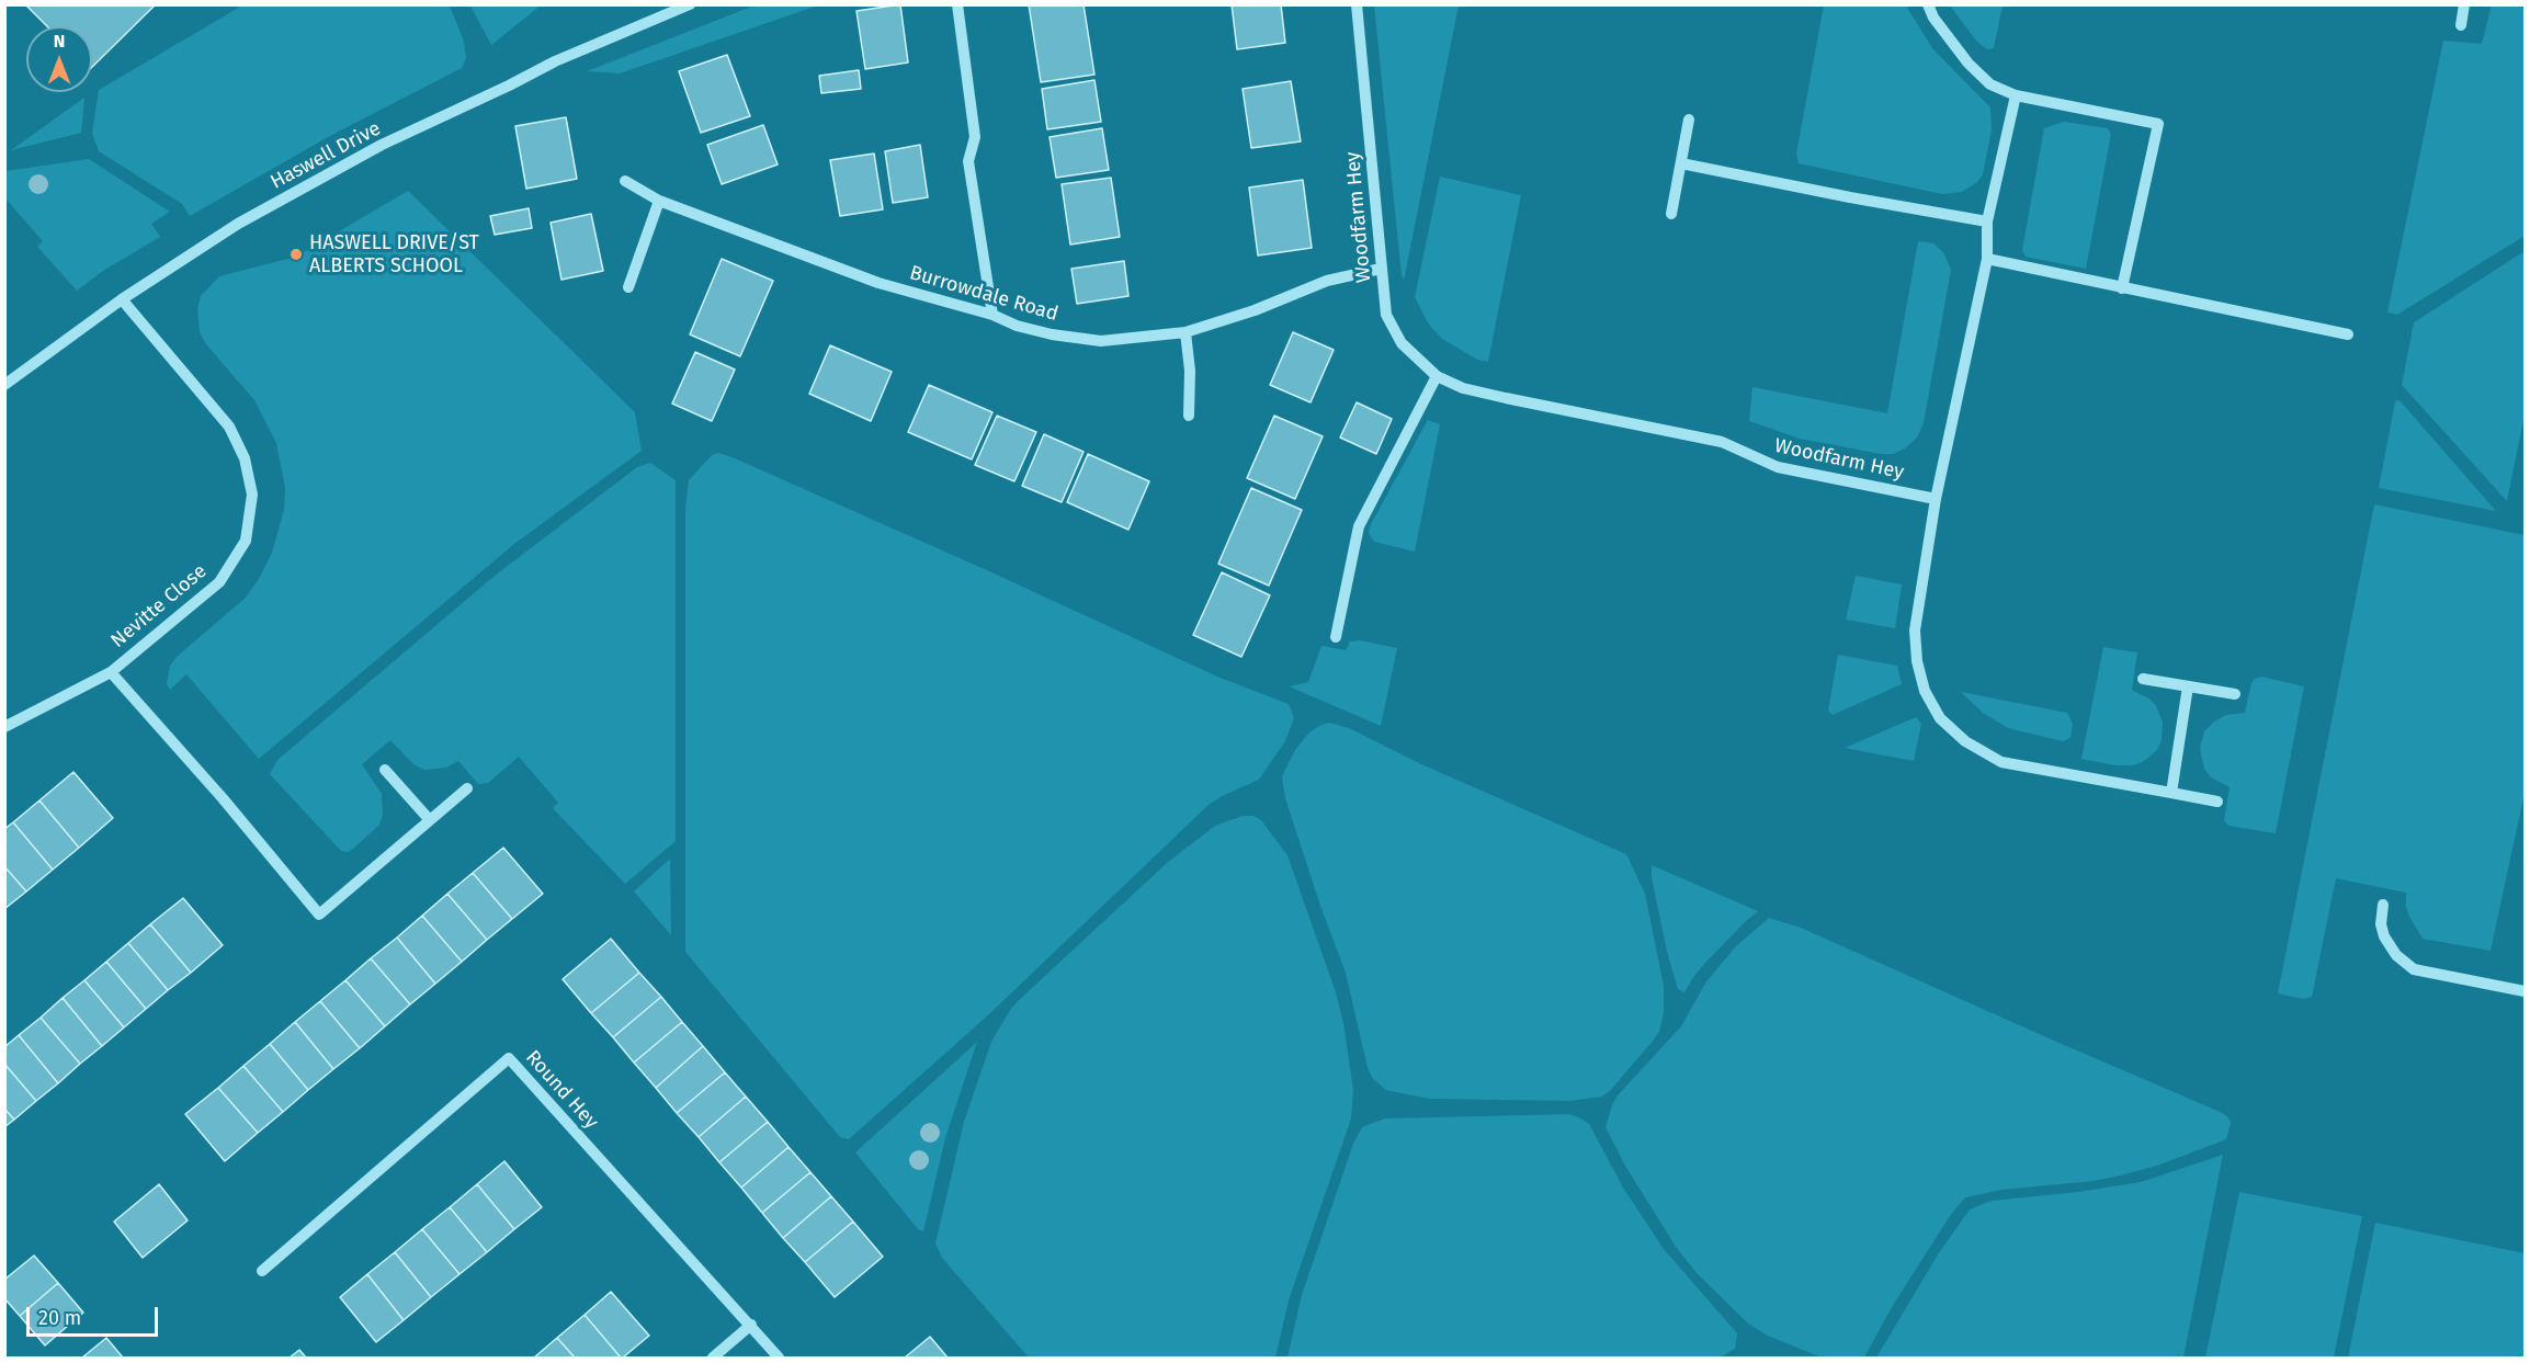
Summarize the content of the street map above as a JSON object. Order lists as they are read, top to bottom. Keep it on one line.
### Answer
{"streets":{"street":["Haswell Drive","Woodfarm Hey","Burrowdale Road","Nevitte Close","Round Hey"]},"crossings":[["Haswell Drive","Nevitte Close"],["Woodfarm Hey","Burrowdale Road"]],"places":["HASWELL DRIVE/ST ALBERTS SCHOOL"],"scale_bar":"20 m","north":"top"}
